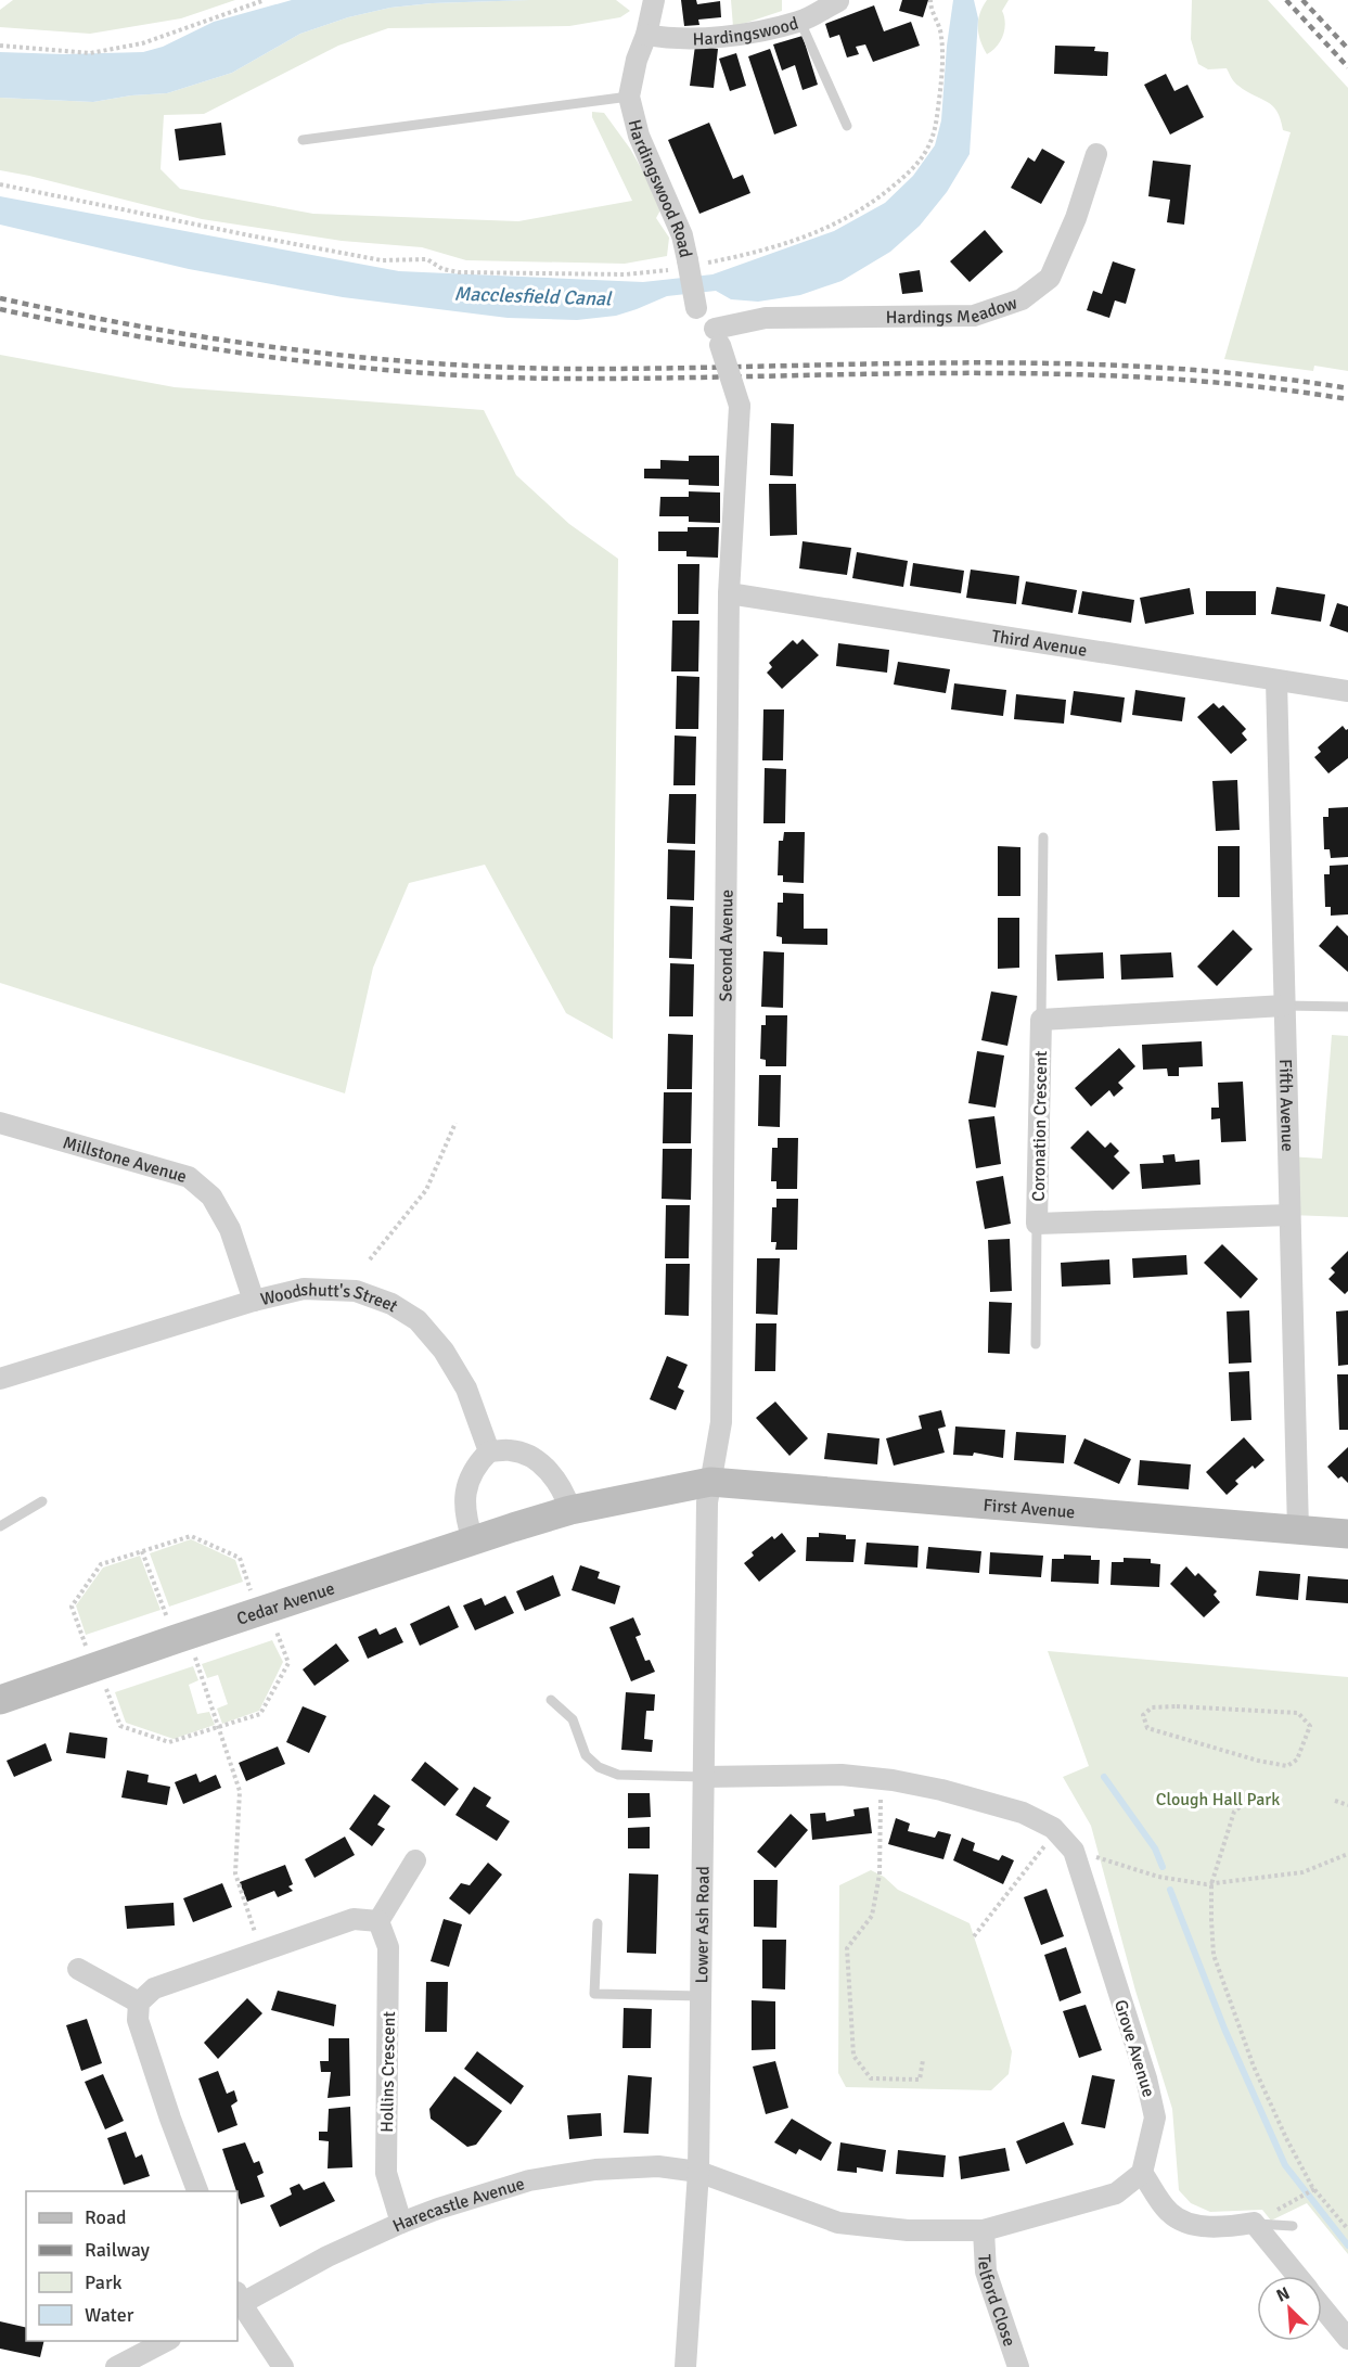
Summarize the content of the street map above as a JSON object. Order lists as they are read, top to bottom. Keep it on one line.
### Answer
{"streets":{"main road":["First Avenue","Cedar Avenue"],"street":["Hardingswood","Hardingswood Road","Hardings Meadow","Third Avenue","Second Avenue","Fifth Avenue","Coronation Crescent","Millstone Avenue","Woodshutt's Street","Lower Ash Road","Grove Avenue","Hollins Crescent","Harecastle Avenue","Telford Close"]},"crossings":[["Hardingswood","Hardingswood Road"],["Hardingswood Road","Hardings Meadow"],["Hardingswood Road","Second Avenue"],["Third Avenue","Second Avenue"],["Third Avenue","Fifth Avenue"],["Second Avenue","First Avenue"],["Second Avenue","Cedar Avenue"],["Second Avenue","Lower Ash Road"],["Fifth Avenue","Coronation Crescent"],["Fifth Avenue","First Avenue"],["Millstone Avenue","Woodshutt's Street"],["First Avenue","Cedar Avenue"],["First Avenue","Lower Ash Road"],["Cedar Avenue","Lower Ash Road"],["Lower Ash Road","Grove Avenue"],["Lower Ash Road","Harecastle Avenue"],["Hollins Crescent","Harecastle Avenue"]],"water":["Macclesfield Canal"],"parks":["Clough Hall Park"],"legend":["Road","Railway","Park","Water"],"north":"top left"}
